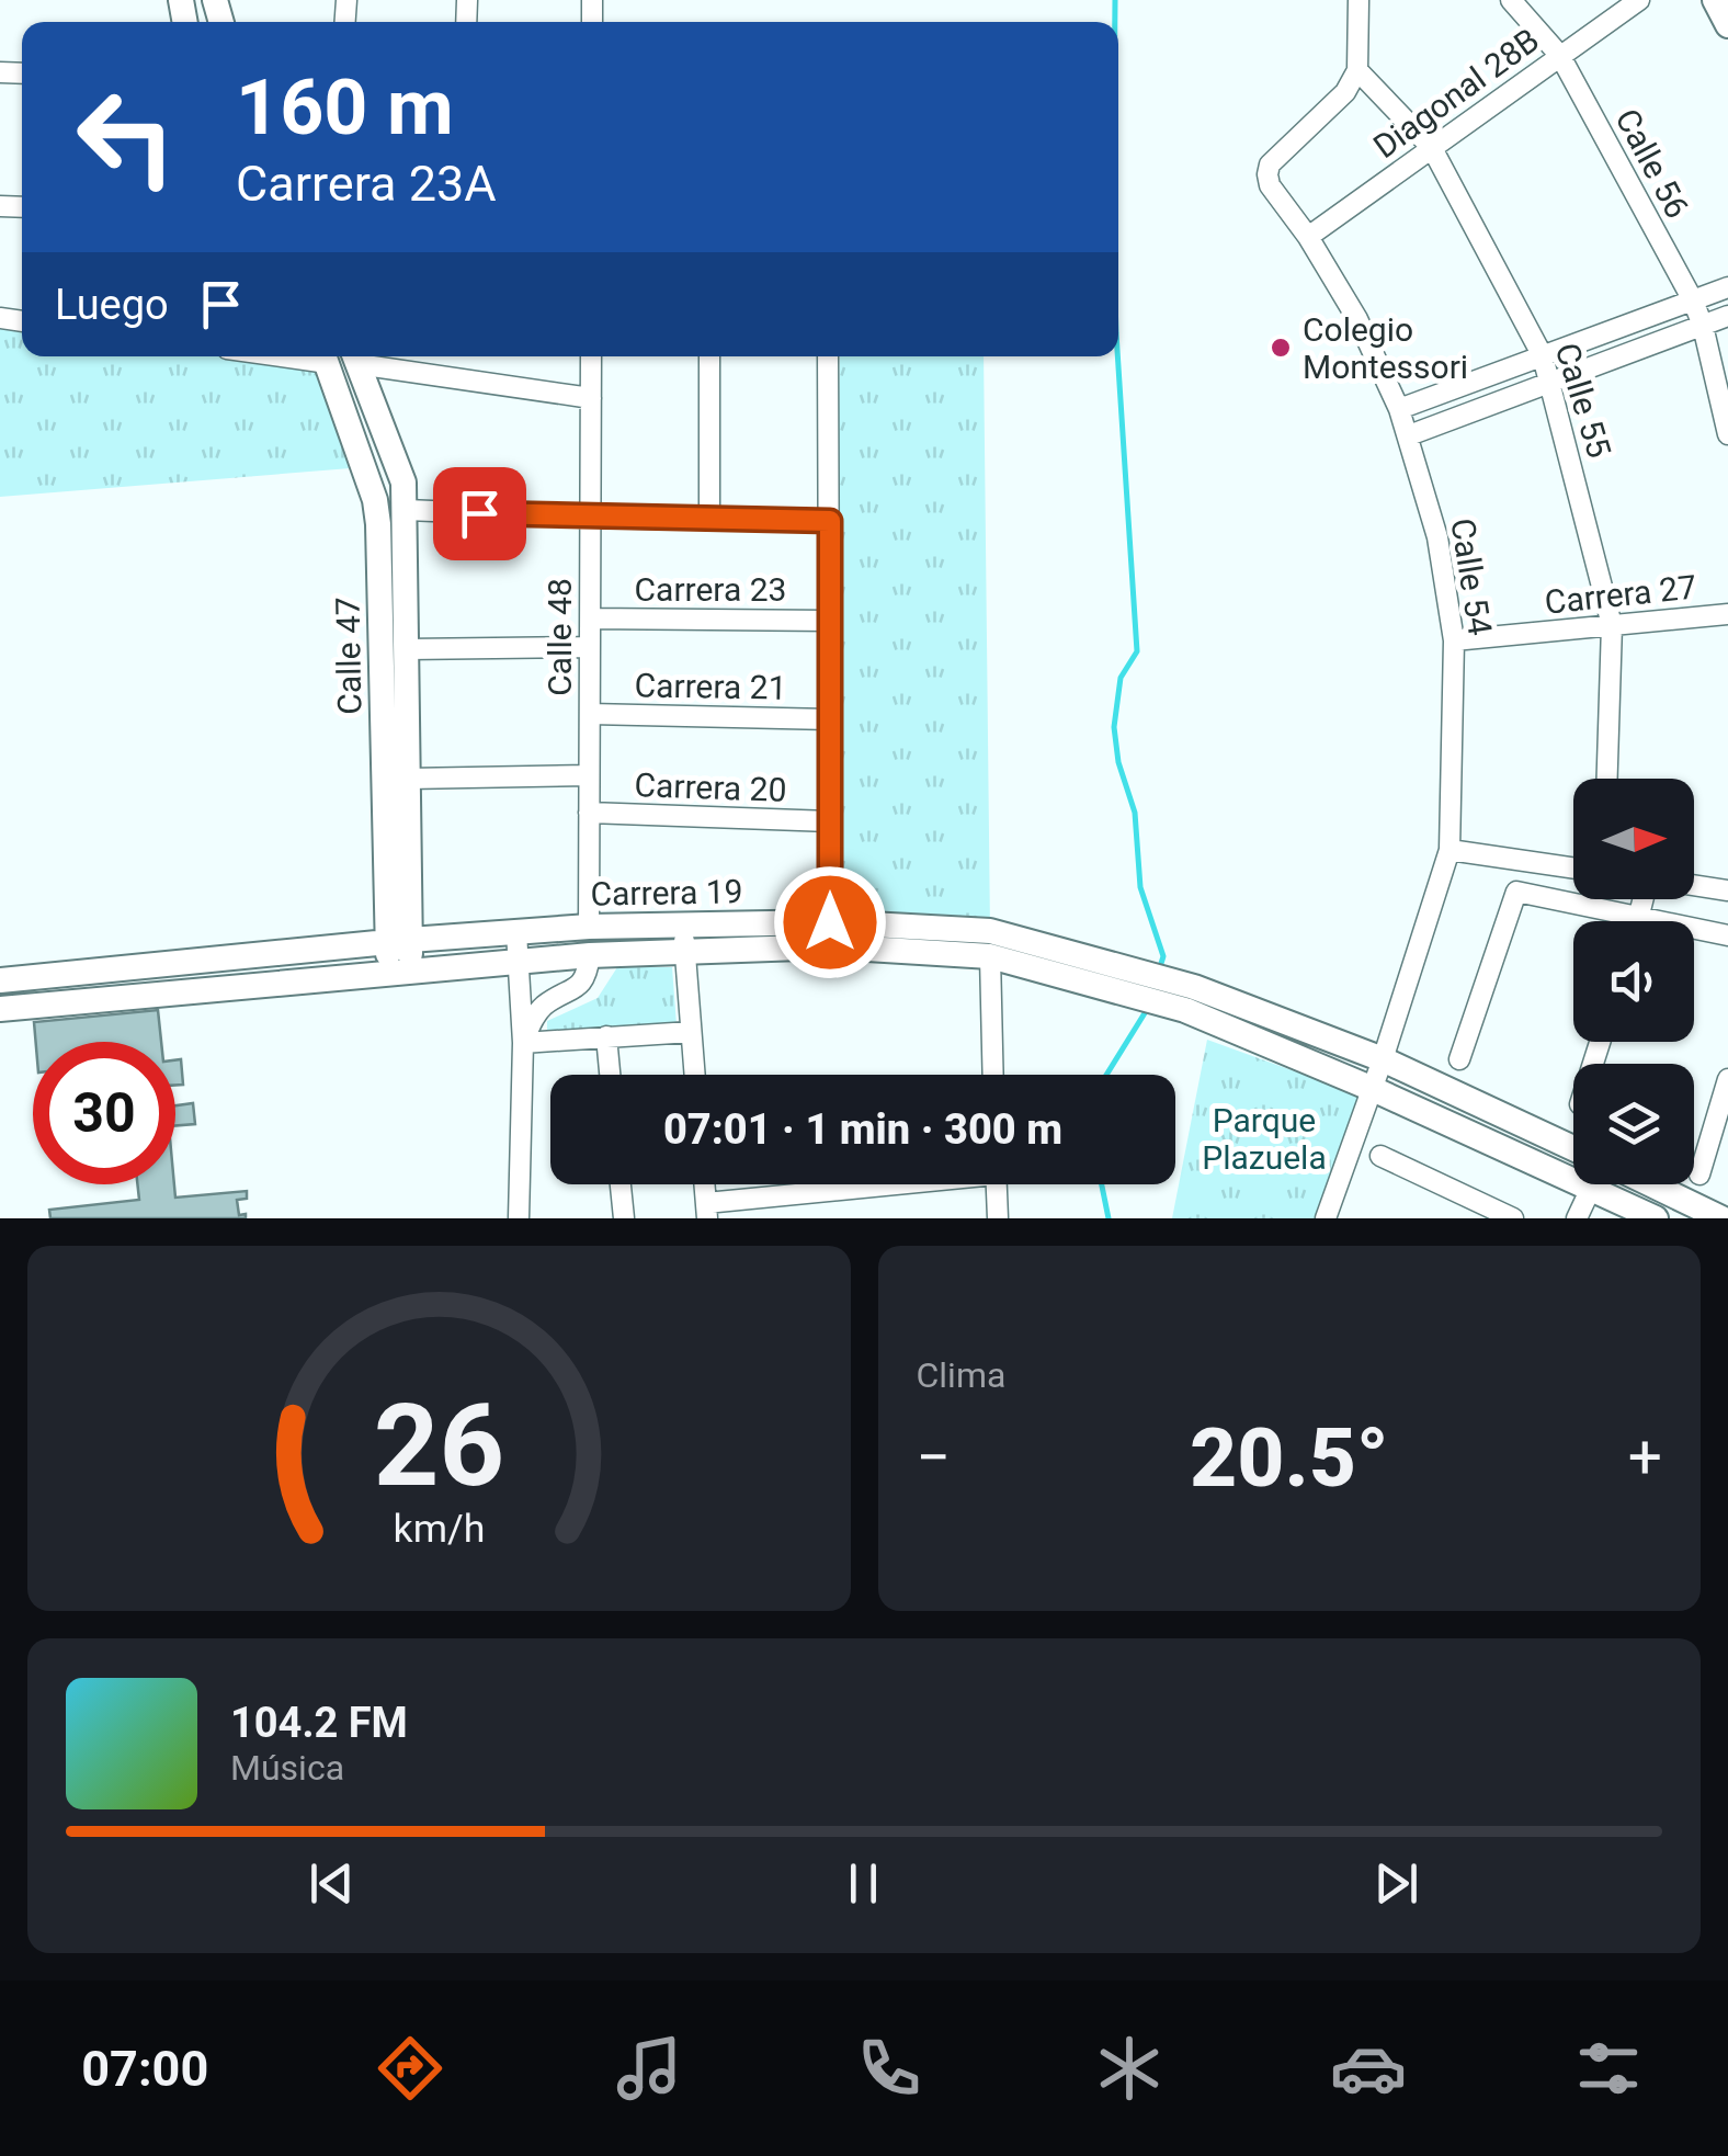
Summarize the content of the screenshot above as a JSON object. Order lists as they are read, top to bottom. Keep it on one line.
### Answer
{"streets":{"street":["Diagonal 28B","Calle 56","Calle 55","Calle 54","Carrera 23","Carrera 27","Calle 48","Calle 47","Carrera 21","Carrera 20","Carrera 19"]},"crossings":[["Diagonal 28B","Calle 56"],["Diagonal 28B","Calle 55"],["Diagonal 28B","Calle 54"],["Calle 55","Calle 54"],["Calle 55","Carrera 27"],["Calle 54","Carrera 27"],["Calle 54","Carrera 19"],["Carrera 23","Calle 48"],["Calle 48","Carrera 21"],["Calle 48","Carrera 20"],["Calle 48","Carrera 19"],["Calle 47","Carrera 20"],["Calle 47","Carrera 19"]],"parks":["Parque Plazuela"],"places":["Colegio Montessori"],"north":"right","page":{"turn":["160 m","Carrera 23A"],"then":"Luego","limit":"30","trip":"07:01 · 1 min · 300 m","tile":"Clima","heat":["−","20.5°","+"],"song":["104.2 FM","Música"],"tabs":"07:00","gauge":["26","km/h"]}}
